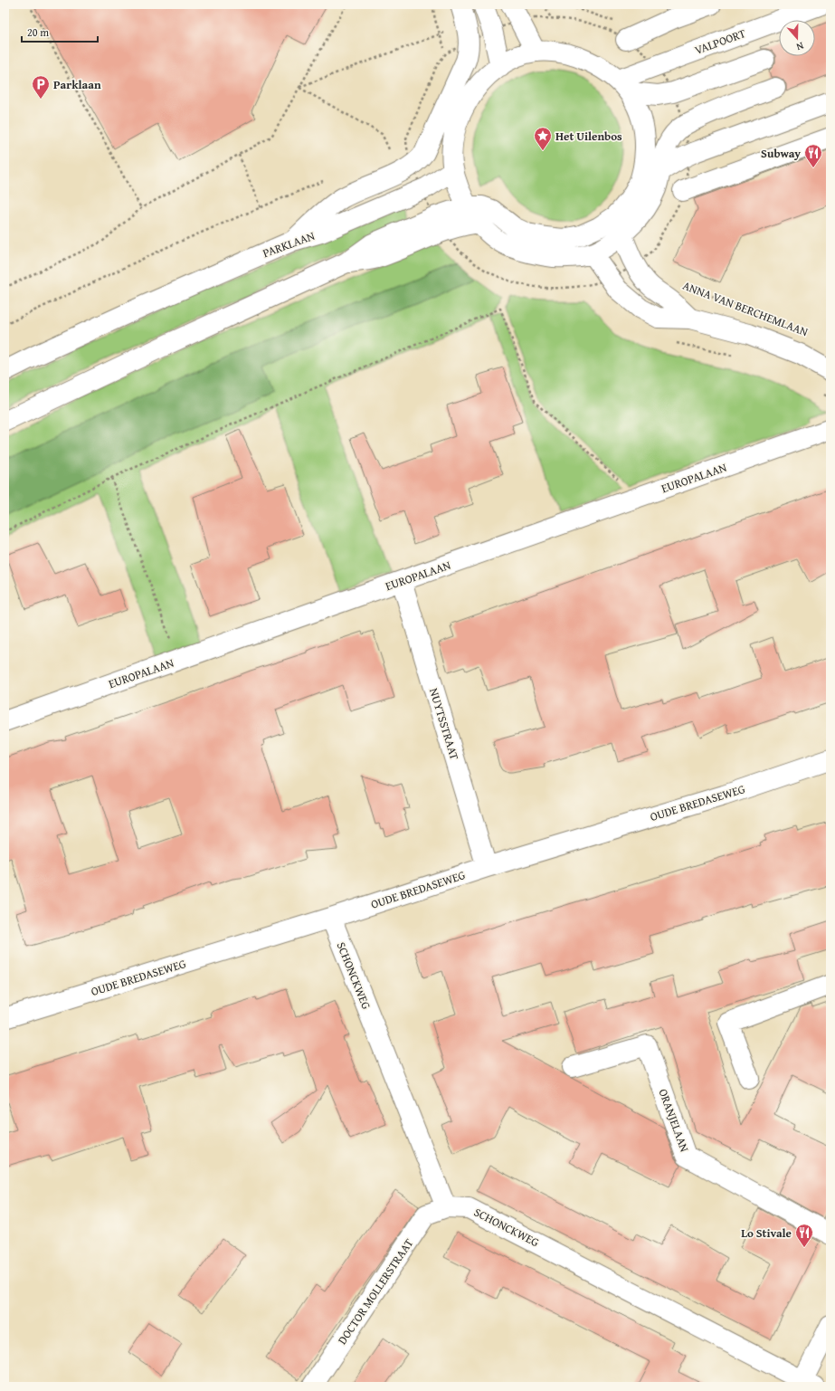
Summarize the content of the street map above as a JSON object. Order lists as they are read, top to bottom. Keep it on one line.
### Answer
{"streets":{"street":["VALPOORT","PARKLAAN","ANNA VAN BERCHEMLAAN","EUROPALAAN","NUYTSSTRAAT","OUDE BREDASEWEG","SCHONCKWEG","ORANJELAAN","DOCTOR MOLLERSTRAAT"]},"crossings":[["EUROPALAAN","NUYTSSTRAAT"],["NUYTSSTRAAT","OUDE BREDASEWEG"],["OUDE BREDASEWEG","SCHONCKWEG"],["SCHONCKWEG","DOCTOR MOLLERSTRAAT"]],"places":{"parking":["Parklaan"],"place":["Het Uilenbos"],"restaurant":["Subway","Lo Stivale"]},"scale_bar":"20 m","north":"bottom"}
